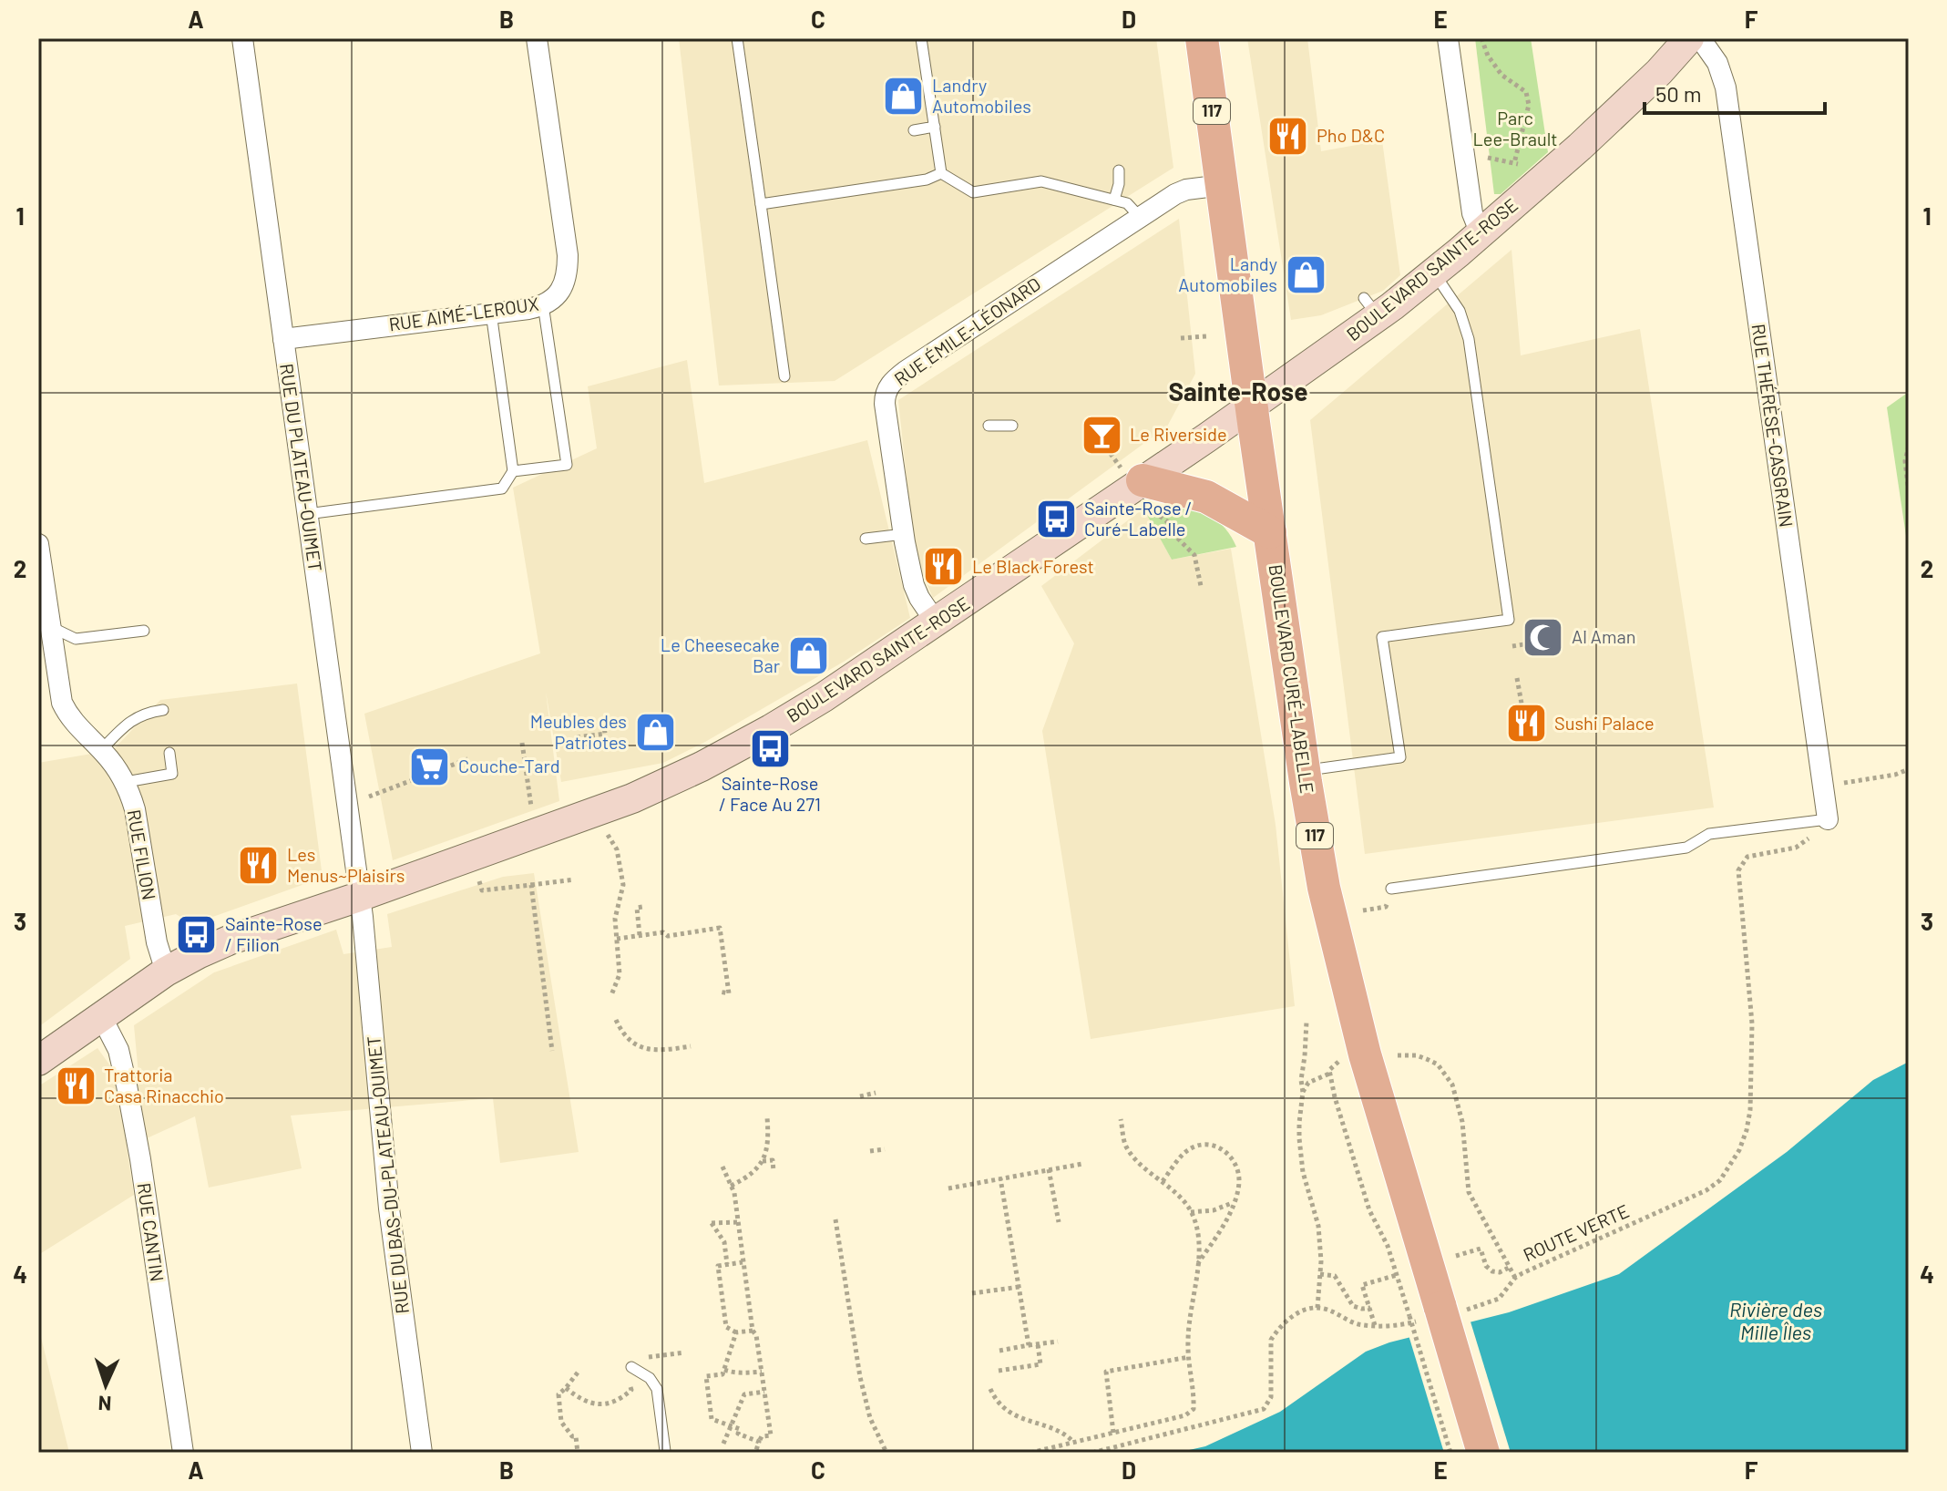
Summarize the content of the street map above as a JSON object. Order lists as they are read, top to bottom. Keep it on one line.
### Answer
{"streets":{"main road":["117","BOULEVARD CURÉ-LABELLE"],"street":["BOULEVARD SAINTE-ROSE","RUE AIMÉ-LEROUX","RUE ÉMILE-LÉONARD","RUE THÉRÈSE-CASGRAIN","RUE DU PLATEAU-OUIMET","RUE FILION","RUE DU BAS-DU-PLATEAU-OUIMET","RUE CANTIN"],"path":["ROUTE VERTE"]},"crossings":[["117","BOULEVARD CURÉ-LABELLE"],["117","ROUTE VERTE"],["BOULEVARD SAINTE-ROSE","RUE ÉMILE-LÉONARD"],["BOULEVARD SAINTE-ROSE","RUE DU PLATEAU-OUIMET"],["BOULEVARD SAINTE-ROSE","BOULEVARD CURÉ-LABELLE"],["BOULEVARD SAINTE-ROSE","RUE FILION"],["BOULEVARD SAINTE-ROSE","RUE DU BAS-DU-PLATEAU-OUIMET"],["BOULEVARD SAINTE-ROSE","RUE CANTIN"],["RUE AIMÉ-LEROUX","RUE DU PLATEAU-OUIMET"],["RUE ÉMILE-LÉONARD","BOULEVARD CURÉ-LABELLE"],["RUE DU PLATEAU-OUIMET","RUE DU BAS-DU-PLATEAU-OUIMET"],["BOULEVARD CURÉ-LABELLE","ROUTE VERTE"]],"districts":["Sainte-Rose"],"water":["Rivière des Mille Îles"],"parks":["Parc Lee-Brault"],"places":{"shop":["Landry Automobiles","Landy Automobiles","Le Cheesecake Bar","Meubles des Patriotes"],"restaurant":["Pho D&C","Le Black Forest","Sushi Palace","Les Menus~Plaisirs","Trattoria Casa Rinacchio"],"bar":["Le Riverside"],"bus stop":["Sainte-Rose / Curé-Labelle","Sainte-Rose / Face Au 271","Sainte-Rose / Filion"],"mosque":["Al Aman"],"supermarket":["Couche-Tard"]},"scale_bar":"50 m","north":"bottom","grid":{"columns":["A","B","C","D","E","F"],"rows":["1","2","3","4"]}}
